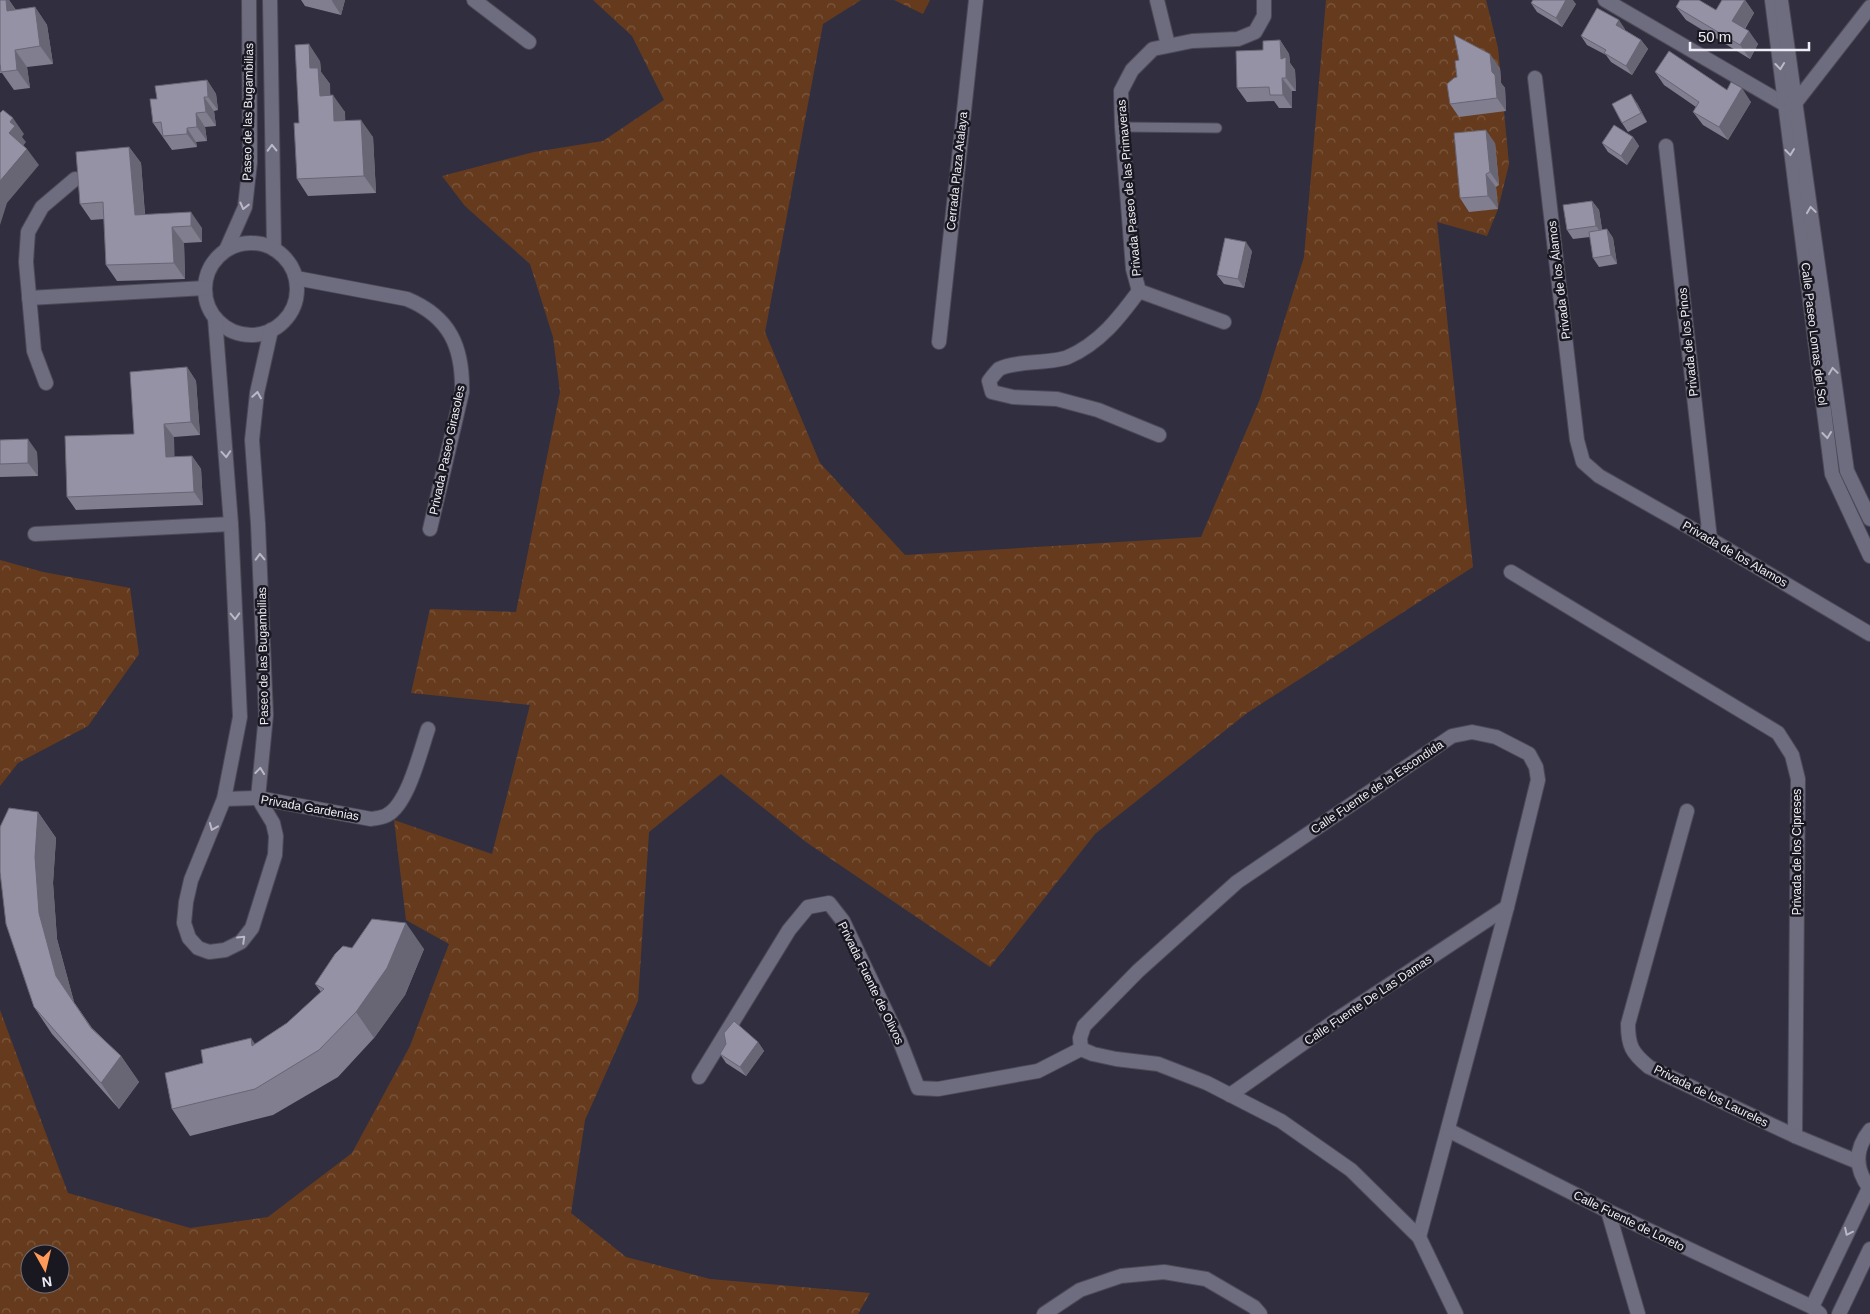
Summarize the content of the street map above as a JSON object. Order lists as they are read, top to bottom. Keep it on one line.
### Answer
{"streets":{"street":["Paseo de las Bugambilias","Cerrada Plaza Atalaya","Privada Paseo de las Primaveras","Privada de los Álamos","Calle Paseo Lomas del Sol","Privada de los Pinos","Privada Paseo Girasoles","Privada de los Alamos","Calle Fuente de la Escondida","Privada Gardenias","Privada de los Cipreses","Privada Fuente de Olivos","Calle Fuente De Las Damas","Privada de los Laureles","Calle Fuente de Loreto"]},"crossings":[["Paseo de las Bugambilias","Privada Paseo Girasoles"],["Paseo de las Bugambilias","Privada Gardenias"],["Privada de los Álamos","Privada de los Alamos"],["Privada de los Pinos","Privada de los Alamos"],["Calle Fuente de la Escondida","Privada Fuente de Olivos"],["Calle Fuente de la Escondida","Calle Fuente De Las Damas"],["Calle Fuente de la Escondida","Calle Fuente de Loreto"],["Privada de los Cipreses","Privada de los Laureles"],["Privada de los Laureles","Calle Fuente de Loreto"]],"scale_bar":"50 m","north":"bottom"}
